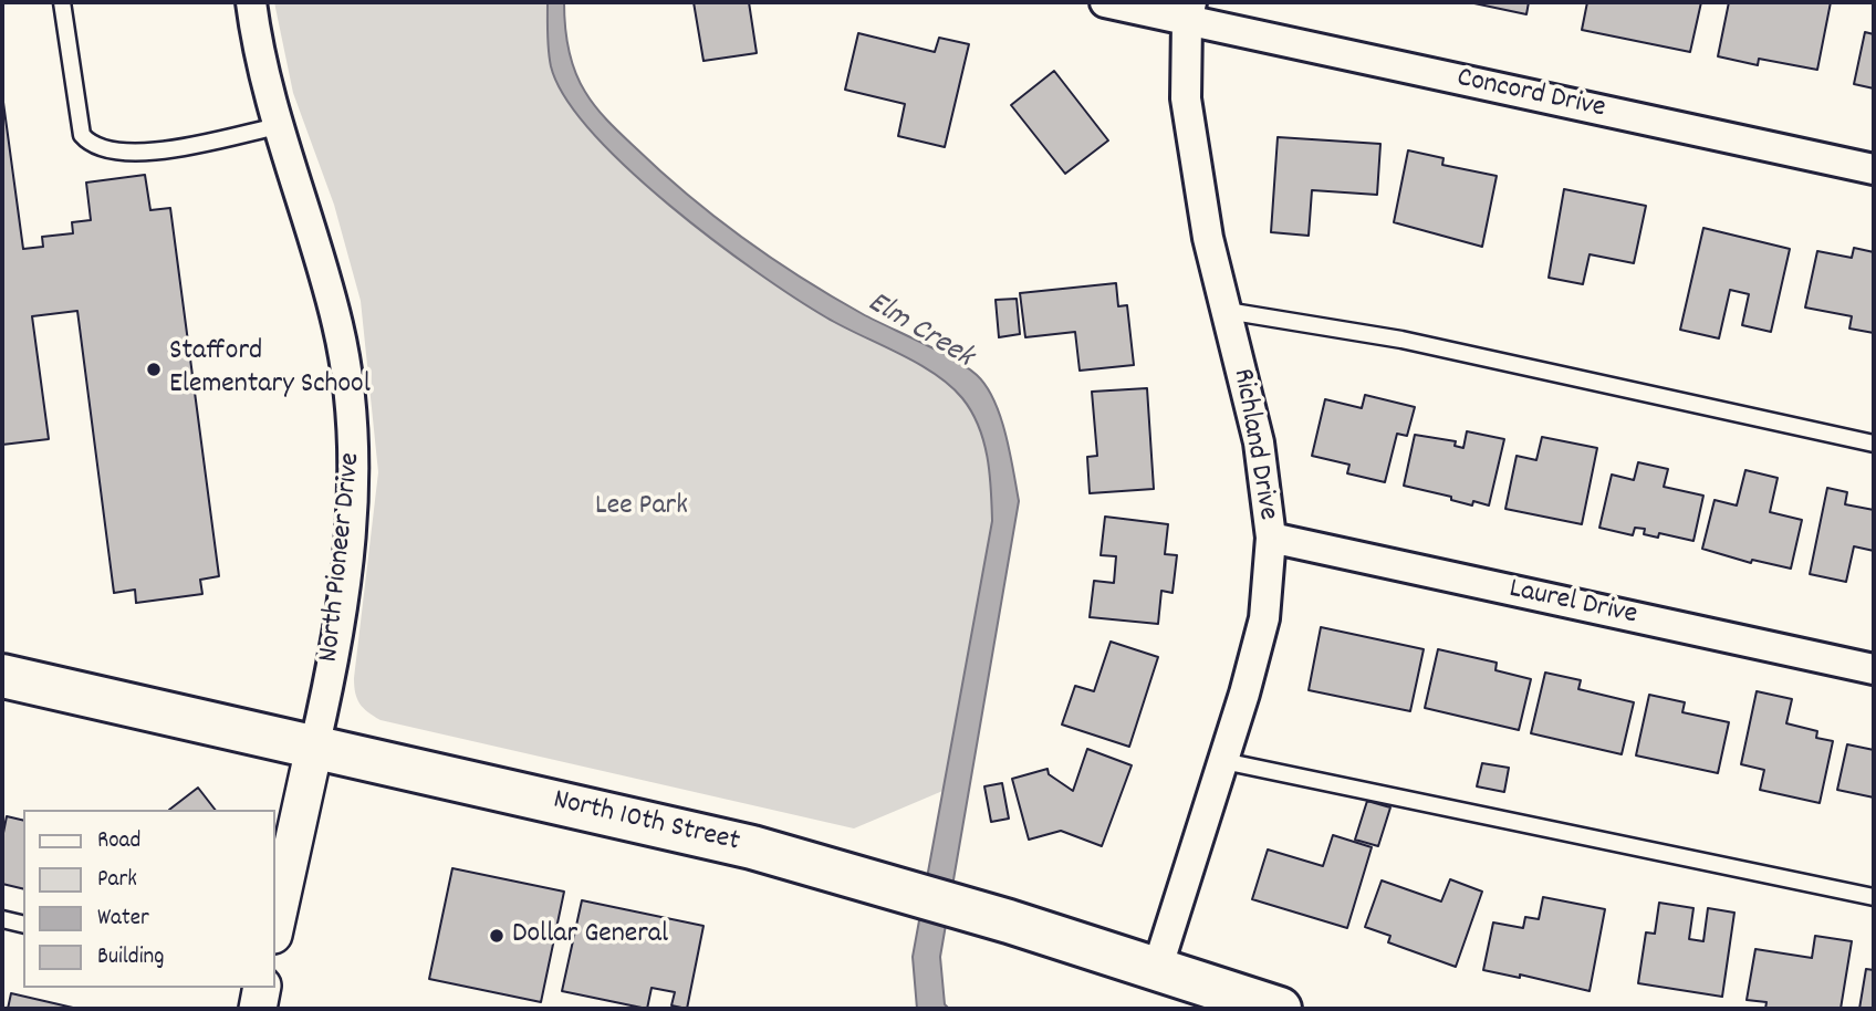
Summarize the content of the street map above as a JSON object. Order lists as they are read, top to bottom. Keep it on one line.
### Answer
{"streets":{"main road":["North 10th Street"],"street":["Concord Drive","Richland Drive","North Pioneer Drive","Laurel Drive"]},"crossings":[["Concord Drive","Richland Drive"],["Richland Drive","Laurel Drive"],["Richland Drive","North 10th Street"],["North Pioneer Drive","North 10th Street"]],"water":["Elm Creek"],"parks":["Lee Park"],"places":["Stafford Elementary School","Dollar General"],"legend":["Road","Park","Water","Building"]}
